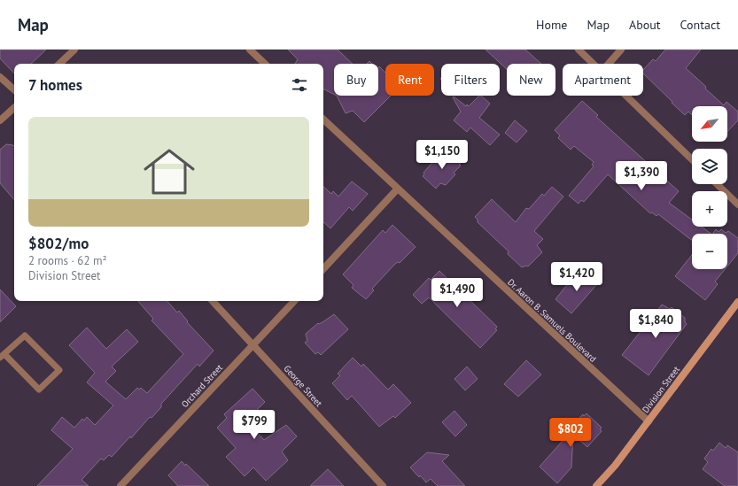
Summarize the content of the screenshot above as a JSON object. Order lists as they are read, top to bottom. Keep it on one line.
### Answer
{"streets":{"street":["Dr. Aaron B. Samuels Boulevard","Orchard Street","George Street","Division Street"]},"crossings":[["Dr. Aaron B. Samuels Boulevard","Division Street"],["Orchard Street","George Street"]],"north":"bottom left","page":{"header":"Map","nav":["Home","Map","About","Contact"],"chip":["Buy","Rent","Filters","New","Apartment"],"heading":"7 homes","map_buttons":["+","−"],"list":[{"name":"$802/mo","note":"2 rooms · 62 m² · Division Street"}],"price":["$1,150","$1,390","$1,420","$1,490","$1,840","$799","$802"]}}
